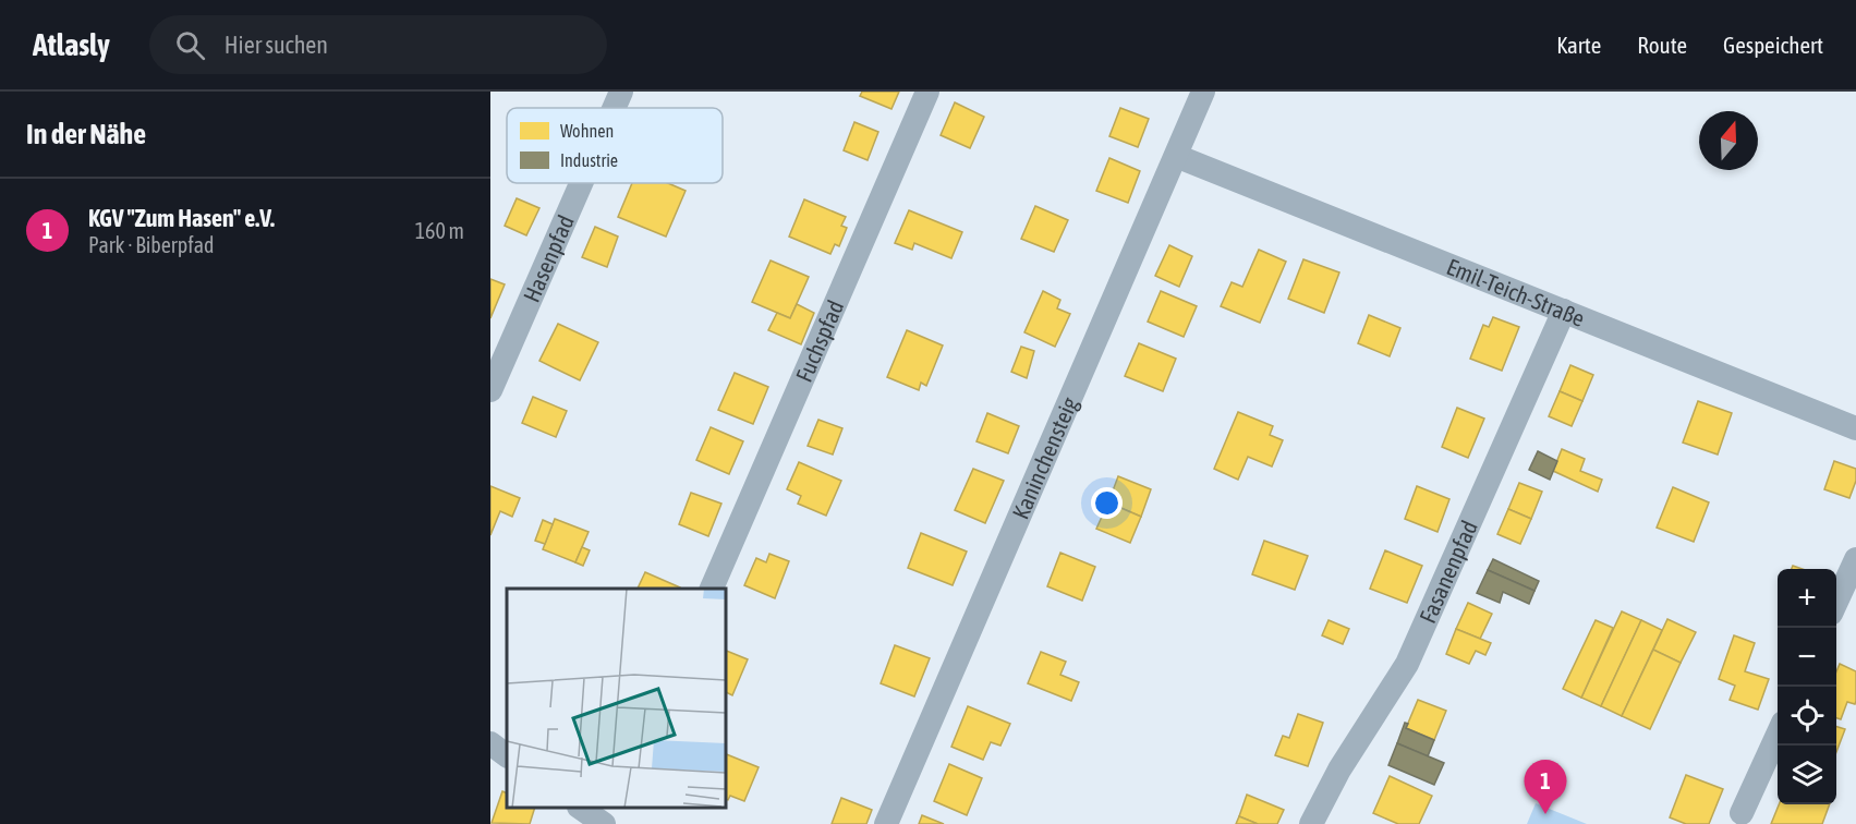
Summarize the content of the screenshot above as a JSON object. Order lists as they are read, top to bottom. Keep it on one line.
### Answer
{"streets":{"street":["Hasenpfad","Emil-Teich-Straße","Fuchspfad","Kaninchensteig","Fasanenpfad"]},"crossings":[["Emil-Teich-Straße","Kaninchensteig"],["Emil-Teich-Straße","Fasanenpfad"]],"legend":["Wohnen","Industrie"],"north":"top","page":{"header":"Atlasly","search":"Hier suchen","nav":["Karte","Route","Gespeichert"],"heading":"In der Nähe","list":[{"mark":"1","name":"KGV \"Zum Hasen\" e.V.","note":"Park · Biberpfad","value":"160 m"}],"map_buttons":["+","−"],"pins":"1"}}
